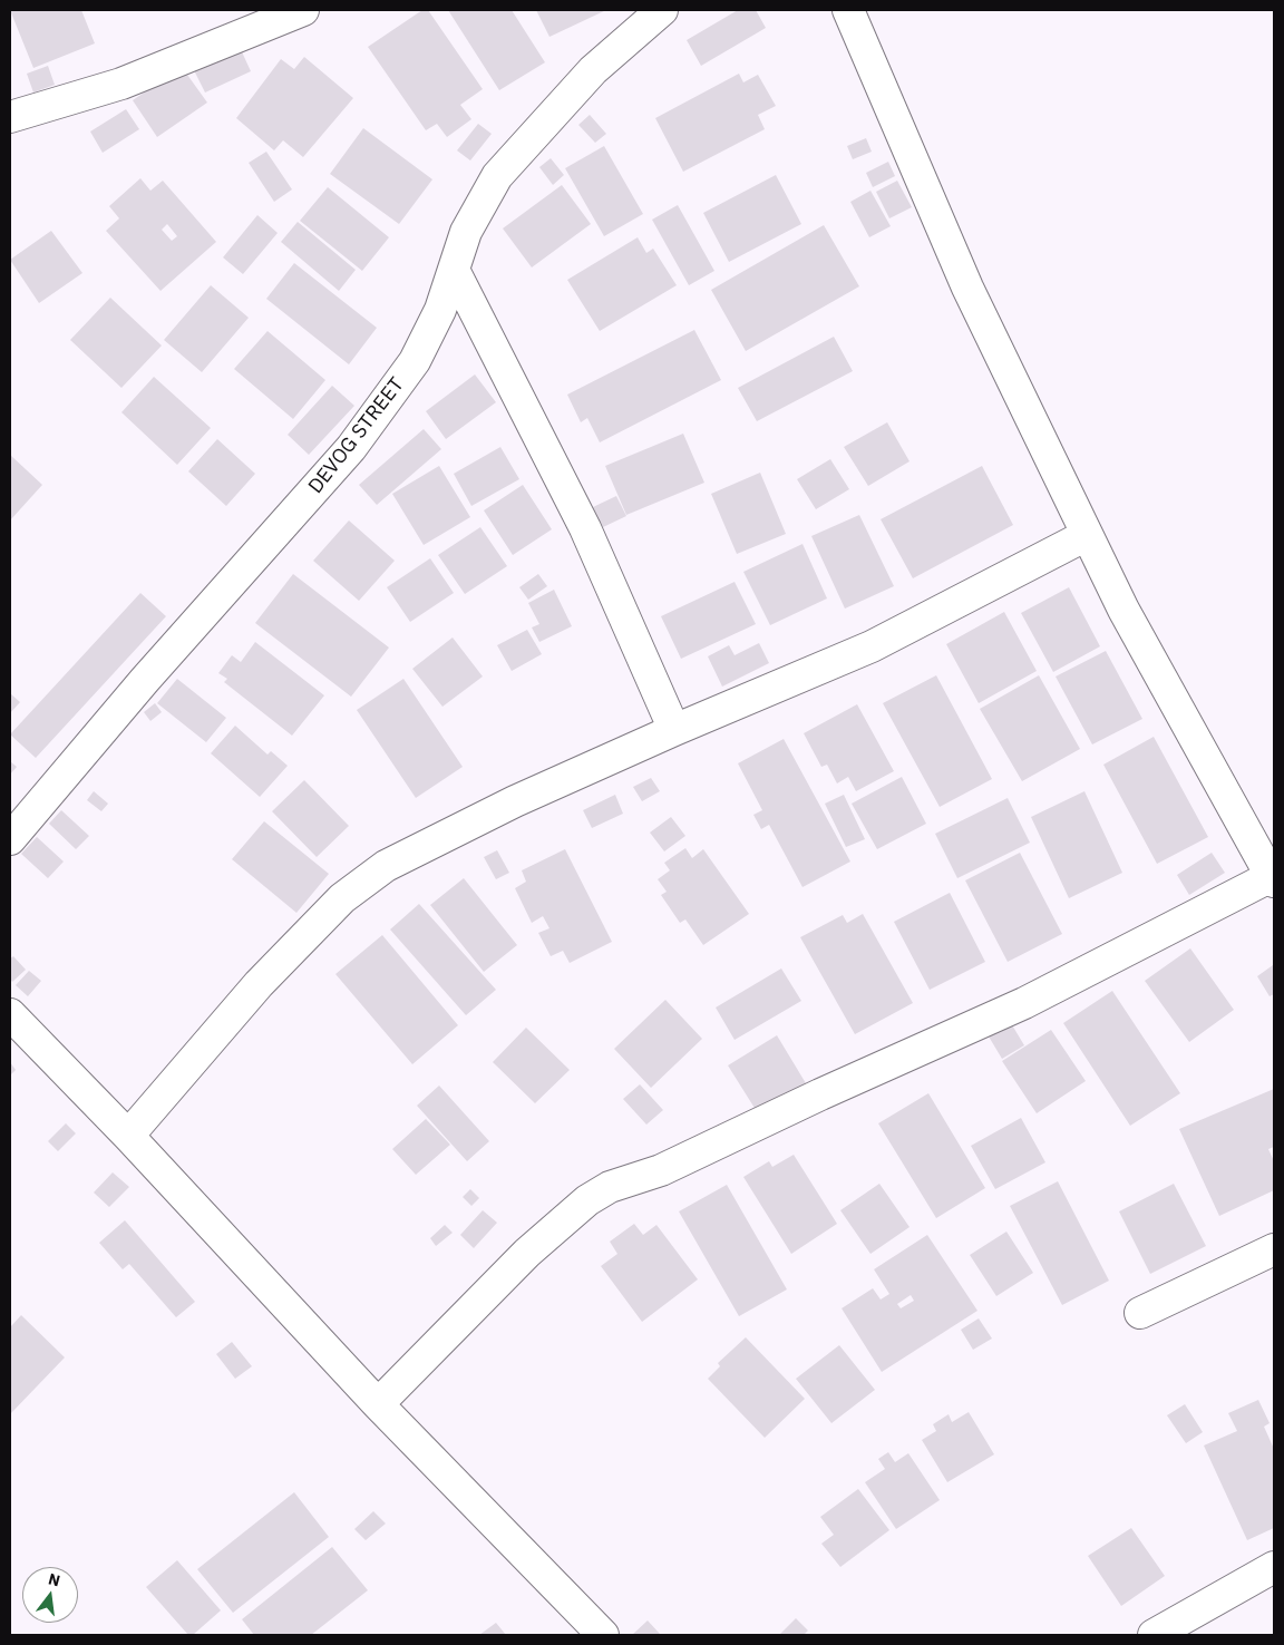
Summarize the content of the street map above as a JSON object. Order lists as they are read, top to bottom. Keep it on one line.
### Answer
{"streets":{"street":["DEVOG STREET"]},"north":"top"}
